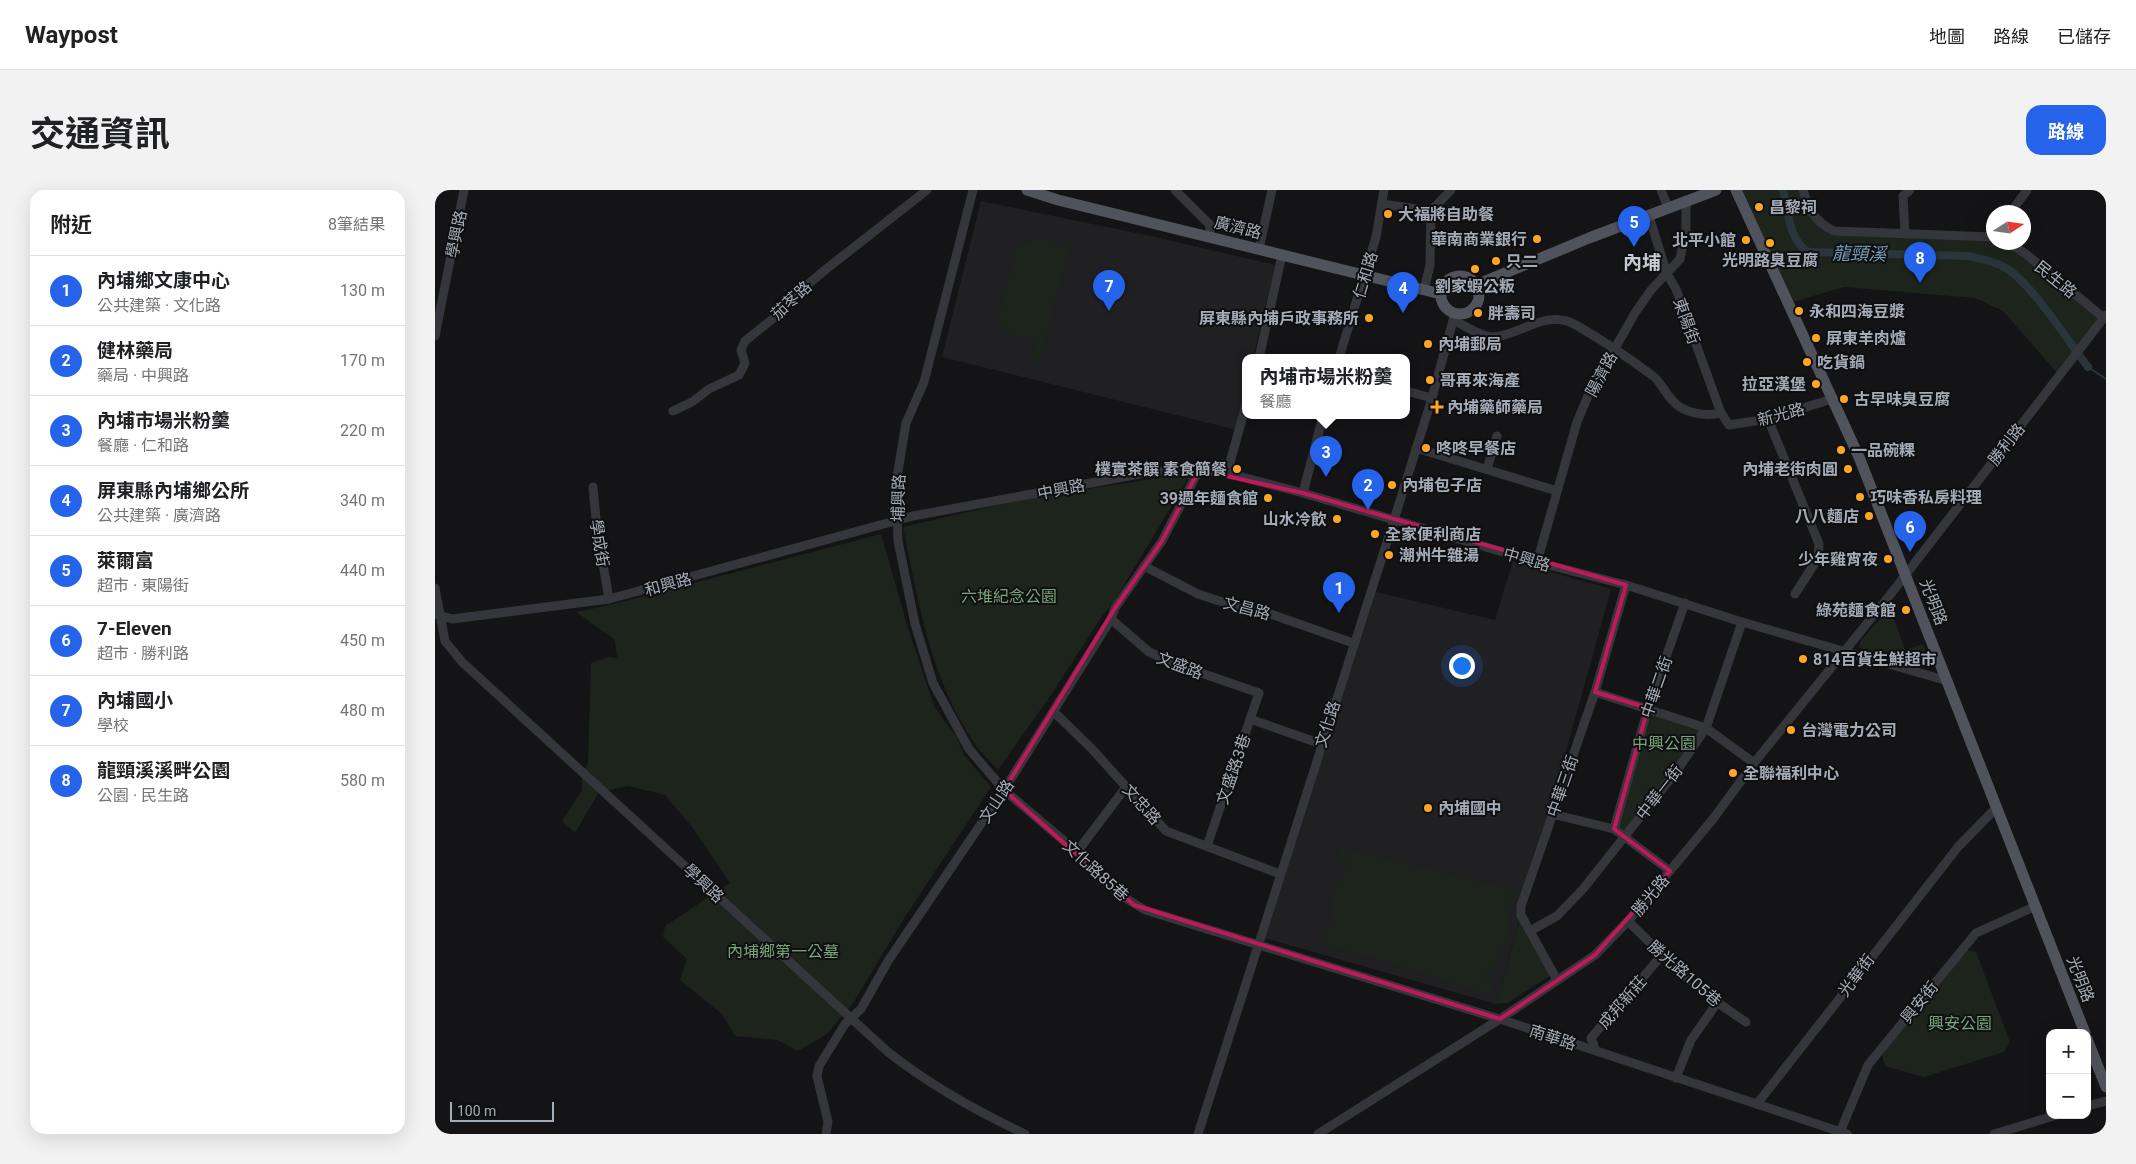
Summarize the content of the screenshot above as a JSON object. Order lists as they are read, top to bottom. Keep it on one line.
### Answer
{"streets":{"main road":["廣濟路","光明路"],"street":["學興路","仁和路","民生路","茄苳路","東陽街","陽濟路","新光路","勝利路","中興路","埔興路","學成街","和興路","文昌路","文盛路","中華二街","文化路","文盛路3巷","中華三街","中華一街","文山路","文忠路","文化路85巷","勝光路","勝光路105巷","光華街","成邦新莊","興安街","南華路"]},"crossings":[["廣濟路","仁和路"],["廣濟路","文化路"],["學興路","和興路"],["學興路","文山路"],["民生路","勝利路"],["東陽街","陽濟路"],["東陽街","新光路"],["陽濟路","中興路"],["新光路","光明路"],["勝利路","光明路"],["勝利路","勝光路"],["中興路","埔興路"],["中興路","和興路"],["中興路","光明路"],["中興路","中華二街"],["中興路","文化路"],["中興路","中華三街"],["中興路","中華一街"],["中興路","文山路"],["中興路","勝光路"],["埔興路","和興路"],["埔興路","文山路"],["埔興路","文化路85巷"],["學成街","和興路"],["光明路","勝光路"],["光明路","光華街"],["光明路","興安街"],["文昌路","文化路"],["文昌路","文山路"],["文盛路","文盛路3巷"],["文盛路","文山路"],["文化路","文忠路"],["文化路","文化路85巷"],["文化路","南華路"],["文盛路3巷","文忠路"],["中華三街","中華一街"],["中華三街","勝光路"],["文山路","文忠路"],["文山路","文化路85巷"],["文化路85巷","南華路"],["勝光路","勝光路105巷"],["勝光路","南華路"],["勝光路105巷","成邦新莊"],["光華街","南華路"],["成邦新莊","南華路"],["興安街","南華路"]],"districts":["內埔"],"water":["龍頸溪"],"parks":["六堆紀念公園","中興公園","內埔鄉第一公墓","興安公園"],"places":{"other":["昌黎祠","大福將自助餐","華南商業銀行","北平小館","光明路臭豆腐","只二","劉家蝦公粄","永和四海豆漿","胖壽司","屏東縣內埔戶政事務所","屏東羊肉爐","內埔郵局","吃貨鍋","哥再來海產","拉亞漢堡","古早味臭豆腐","咚咚早餐店","一品碗粿","樸實茶饌 素食簡餐","內埔老街肉圓","內埔包子店","巧味香私房料理","39週年麵食館","八八麵店","山水冷飲","全家便利商店","潮州牛雜湯","少年雞宵夜","綠苑麵食館","814百貨生鮮超市","台灣電力公司","全聯福利中心","內埔國中"],"health":["內埔藥師藥局"]},"scale_bar":"100 m","north":"right","page":{"header":"Waypost","nav":["地圖","路線","已儲存"],"title":"交通資訊","buttons":"路線","heading":["附近","8筆結果"],"pins":["5","8","7","4","3","2","6","1"],"list":[{"mark":"1","name":"內埔鄉文康中心","note":"公共建築 · 文化路","value":"130 m"},{"mark":"2","name":"健林藥局","note":"藥局 · 中興路","value":"170 m"},{"mark":"3","name":"內埔市場米粉羹","note":"餐廳 · 仁和路","value":"220 m"},{"mark":"4","name":"屏東縣內埔鄉公所","note":"公共建築 · 廣濟路","value":"340 m"},{"mark":"5","name":"萊爾富","note":"超市 · 東陽街","value":"440 m"},{"mark":"6","name":"7-Eleven","note":"超市 · 勝利路","value":"450 m"},{"mark":"7","name":"內埔國小","note":"學校","value":"480 m"},{"mark":"8","name":"龍頸溪溪畔公園","note":"公園 · 民生路","value":"580 m"}],"popup":["內埔市場米粉羹","餐廳"],"map_buttons":["+","−"],"scale":"100 m"}}
